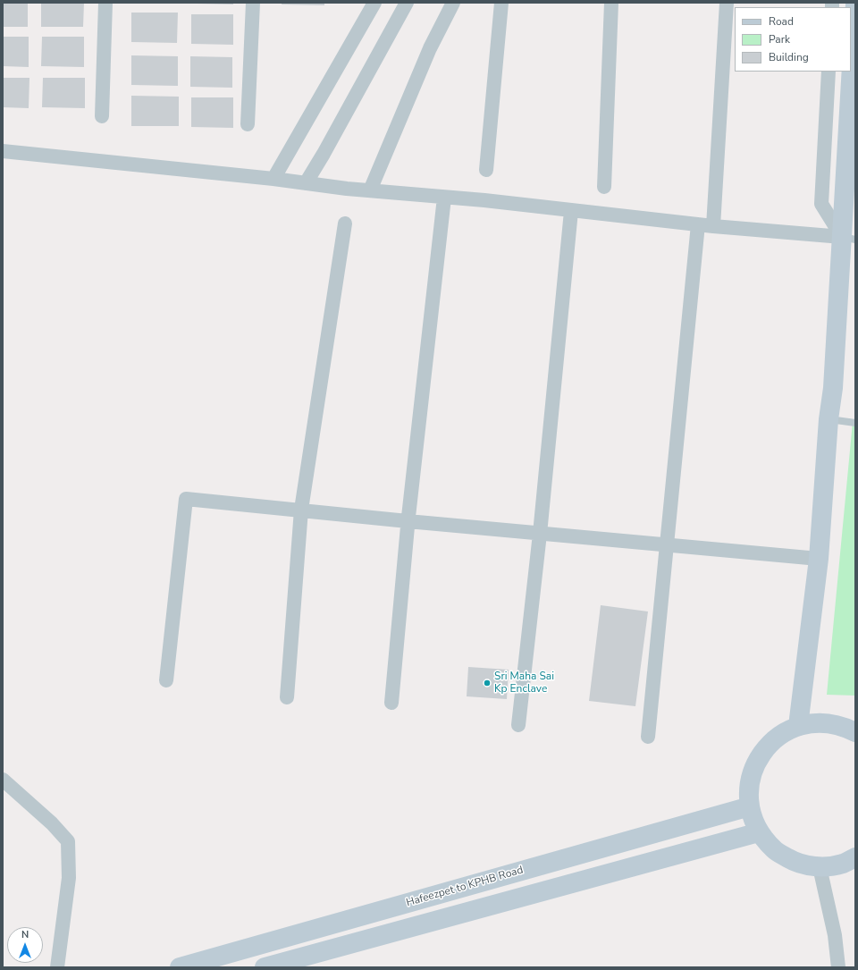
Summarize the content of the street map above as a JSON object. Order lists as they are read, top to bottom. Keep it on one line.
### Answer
{"streets":{"main road":["Hafeezpet to KPHB Road"]},"places":["Sri Maha Sai Kp Enclave"],"legend":["Road","Park","Building"],"north":"top"}
